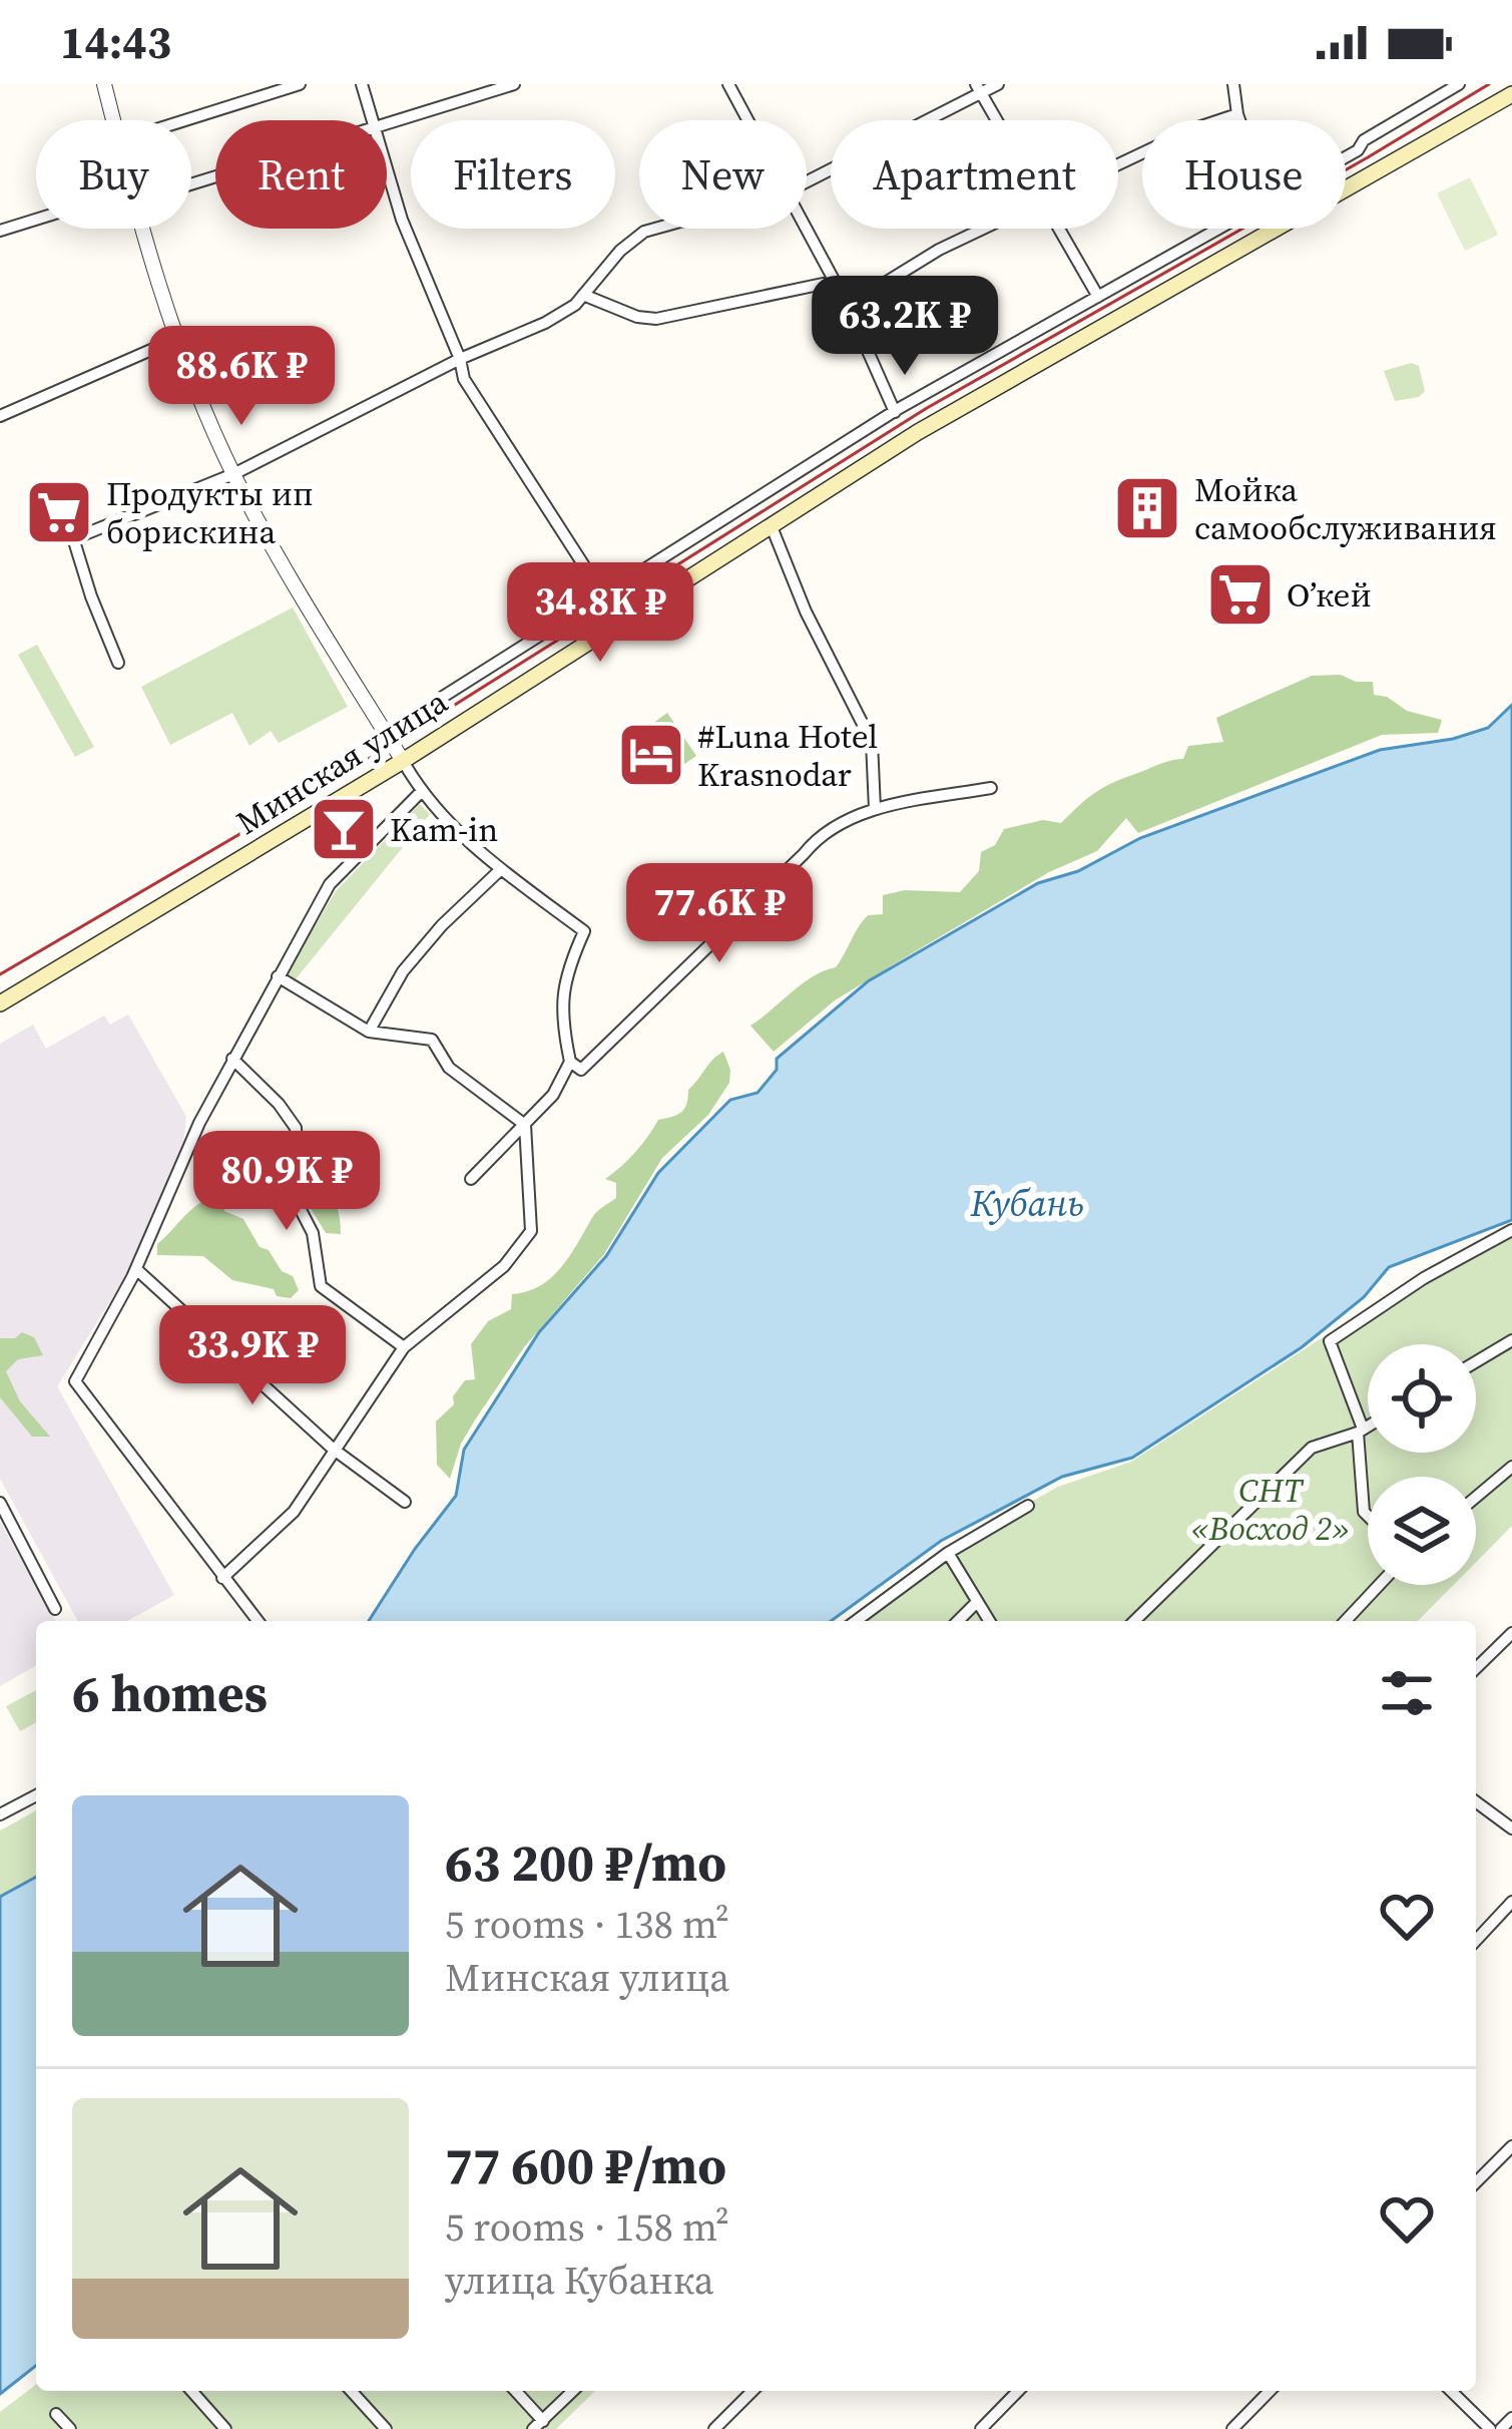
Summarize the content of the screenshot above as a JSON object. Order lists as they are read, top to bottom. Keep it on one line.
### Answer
{"streets":{"main road":["Минская улица"]},"water":["Кубань"],"parks":["СНТ «Восход 2»"],"places":{"building":["Мойка самообслуживания"],"supermarket":["Продукты ип борискина","О’кей"],"hotel":["#Luna Hotel Krasnodar"],"bar":["Kam-in"]},"page":{"status":"14:43","chip":["Buy","Rent","Filters","New","Apartment","House"],"price":["63.2K ₽","88.6K ₽","34.8K ₽","77.6K ₽","80.9K ₽","33.9K ₽"],"heading":"6 homes","list":[{"name":"63 200 ₽/mo","note":"5 rooms · 138 m² · Минская улица"},{"name":"77 600 ₽/mo","note":"5 rooms · 158 m² · улица Кубанка"}]}}
